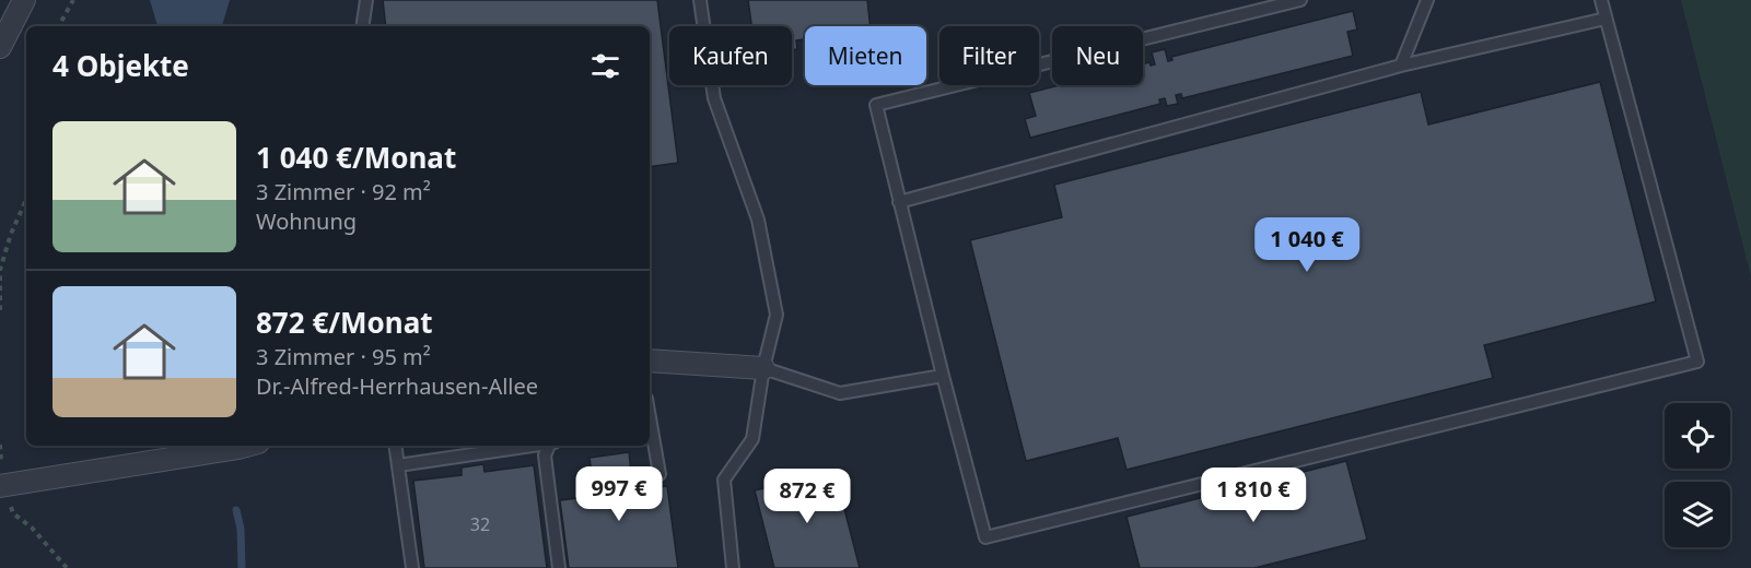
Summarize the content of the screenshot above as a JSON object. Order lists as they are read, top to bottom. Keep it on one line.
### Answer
{"house_numbers":["32"],"page":{"chip":["Kaufen","Mieten","Filter","Neu"],"heading":"4 Objekte","list":[{"name":"1 040 €/Monat","note":"3 Zimmer · 92 m² · Wohnung"},{"name":"872 €/Monat","note":"3 Zimmer · 95 m² · Dr.-Alfred-Herrhausen-Allee"}],"price":["1 040 €","997 €","1 810 €","872 €"]}}
